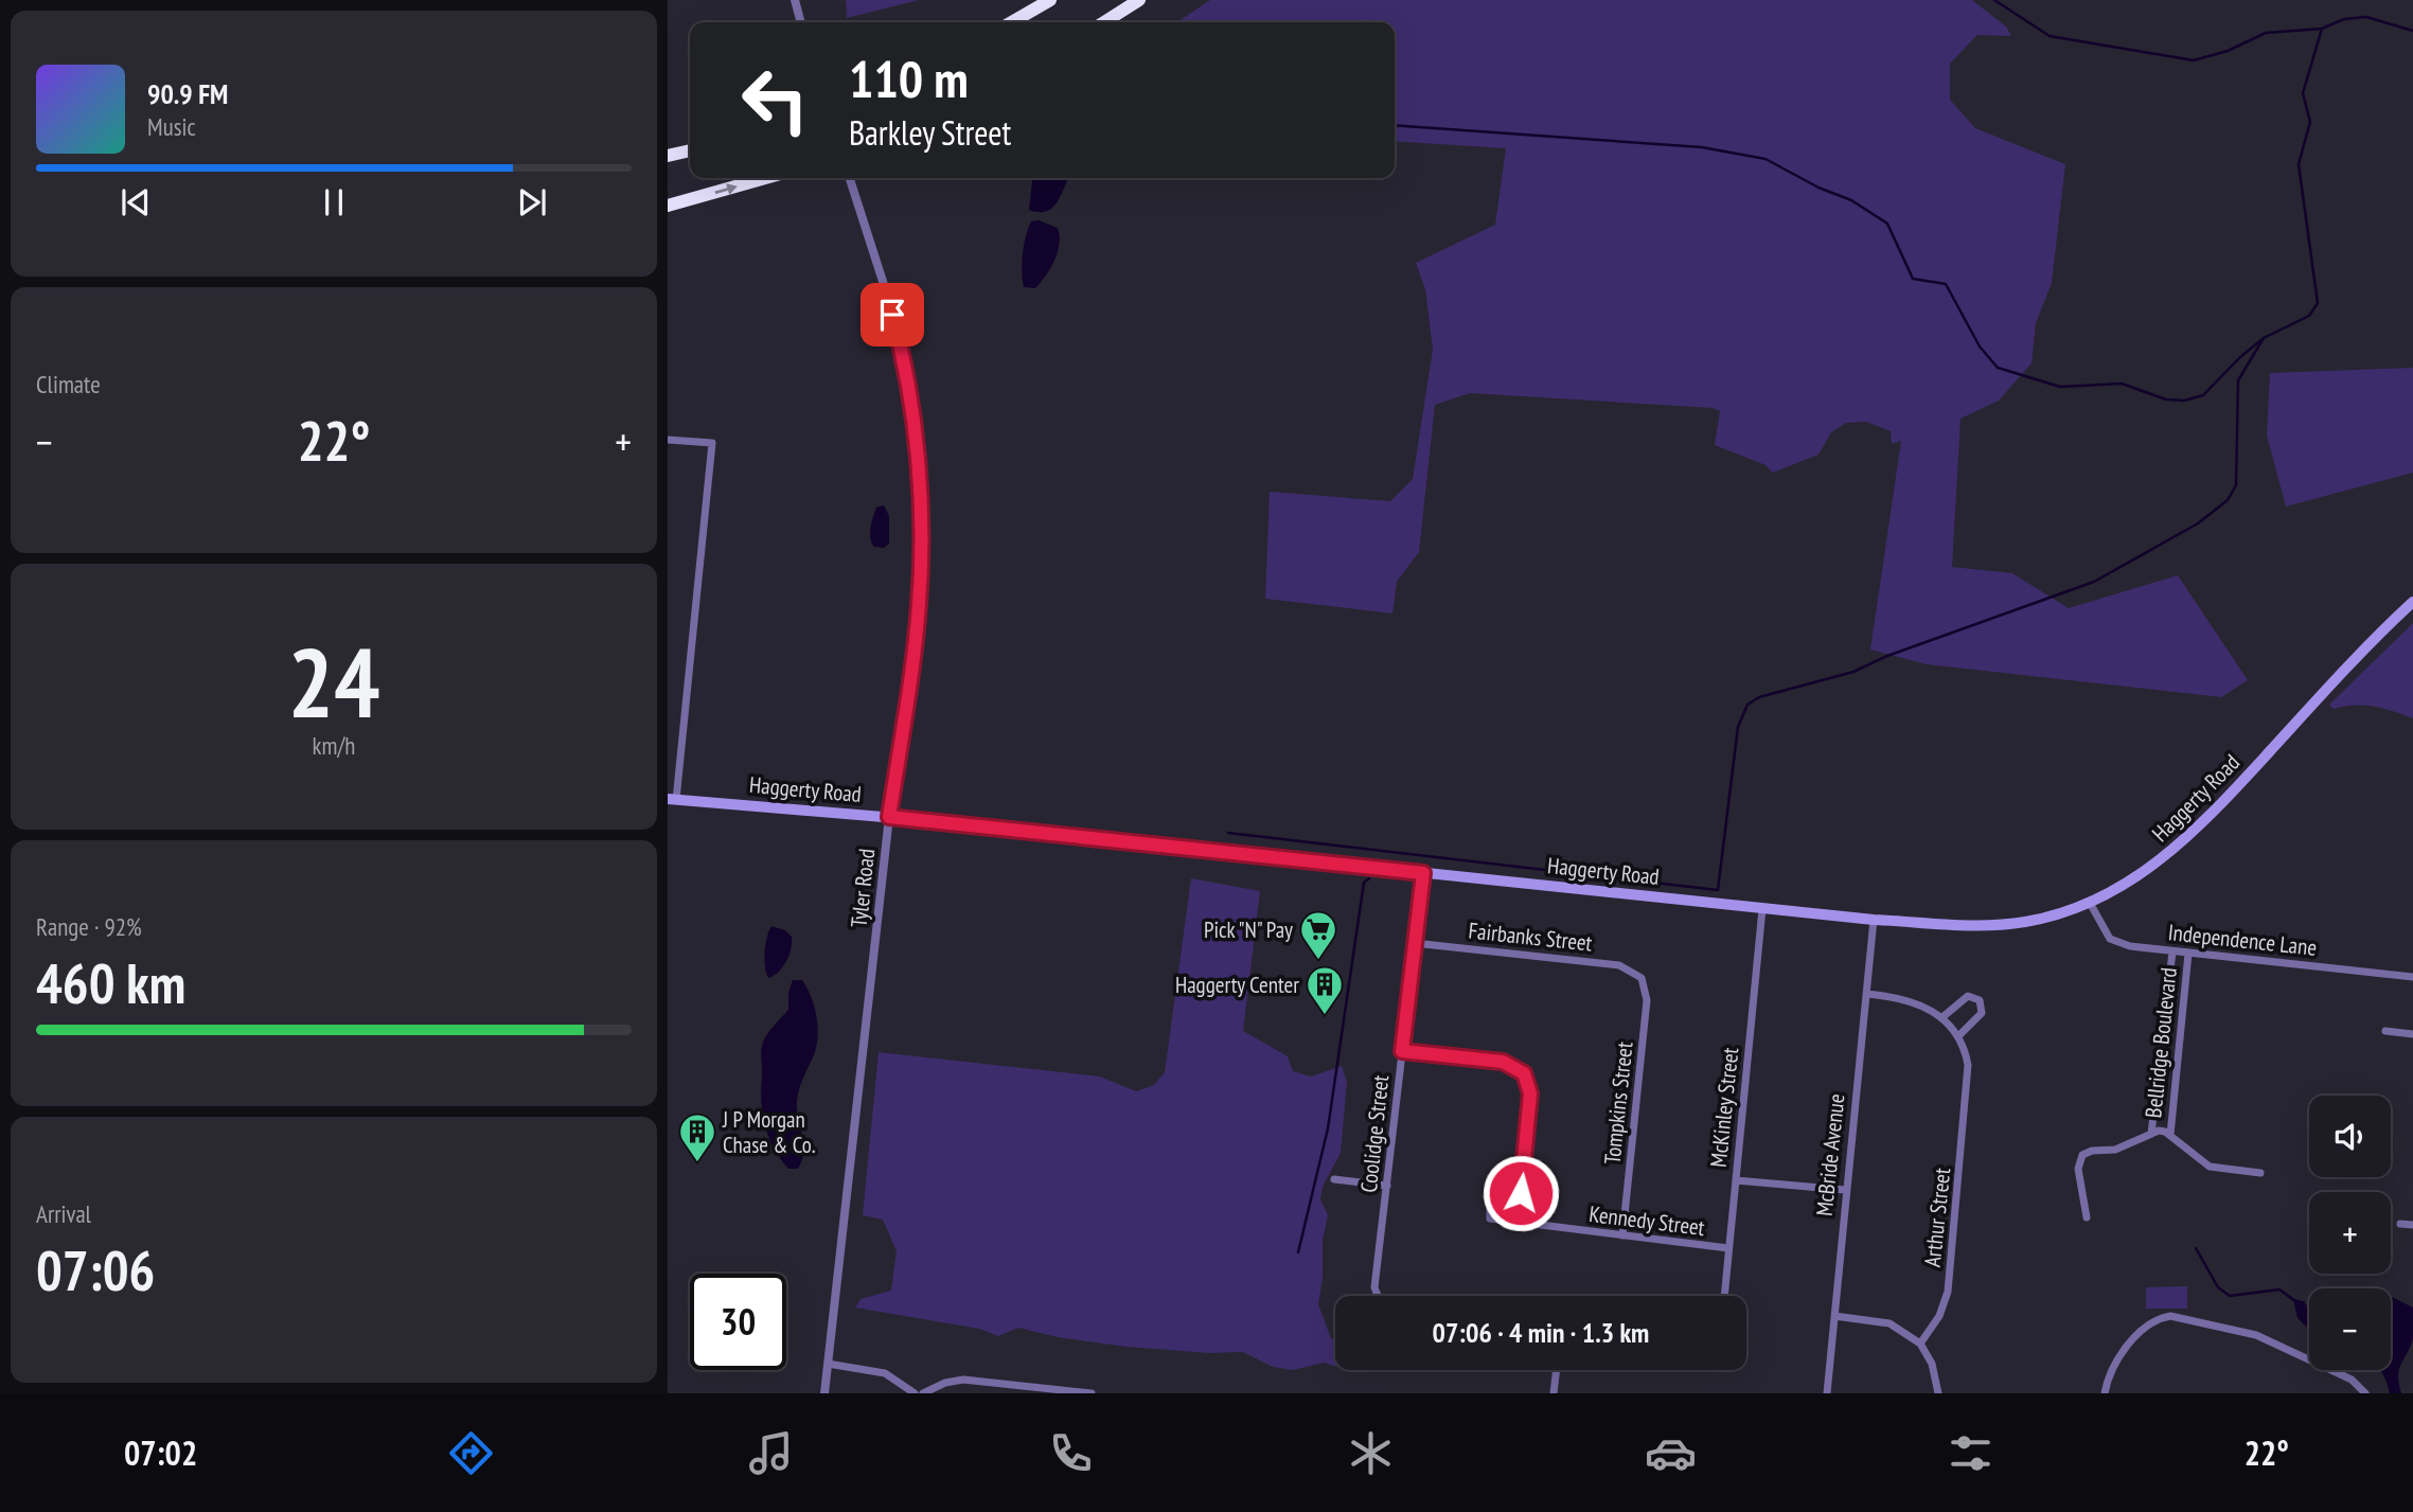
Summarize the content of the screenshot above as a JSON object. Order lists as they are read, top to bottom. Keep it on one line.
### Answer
{"streets":{"main road":["Haggerty Road"],"street":["Tyler Road","Fairbanks Street","Independence Lane","Bellridge Boulevard","Tompkins Street","McKinley Street","Coolidge Street","McBride Avenue","Arthur Street","Kennedy Street"]},"crossings":[["Haggerty Road","Tyler Road"],["Haggerty Road","Independence Lane"],["Haggerty Road","McKinley Street"],["Haggerty Road","Coolidge Street"],["Haggerty Road","McBride Avenue"],["Fairbanks Street","Tompkins Street"],["Fairbanks Street","Coolidge Street"],["Independence Lane","Bellridge Boulevard"],["Tompkins Street","Kennedy Street"],["McKinley Street","Kennedy Street"],["McBride Avenue","Arthur Street"]],"places":{"supermarket":["Pick \"N\" Pay"],"building":["Haggerty Center","J P Morgan Chase & Co."]},"page":{"turn":["110 m","Barkley Street"],"song":["90.9 FM","Music"],"tile":["Climate",["24","km/h"],["Range · 92%","460 km"],["Arrival","07:06"]],"heat":["−","22°","+"],"map_buttons":["+","−"],"limit":"30","trip":"07:06 · 4 min · 1.3 km","tabs":["07:02","22°"]}}
